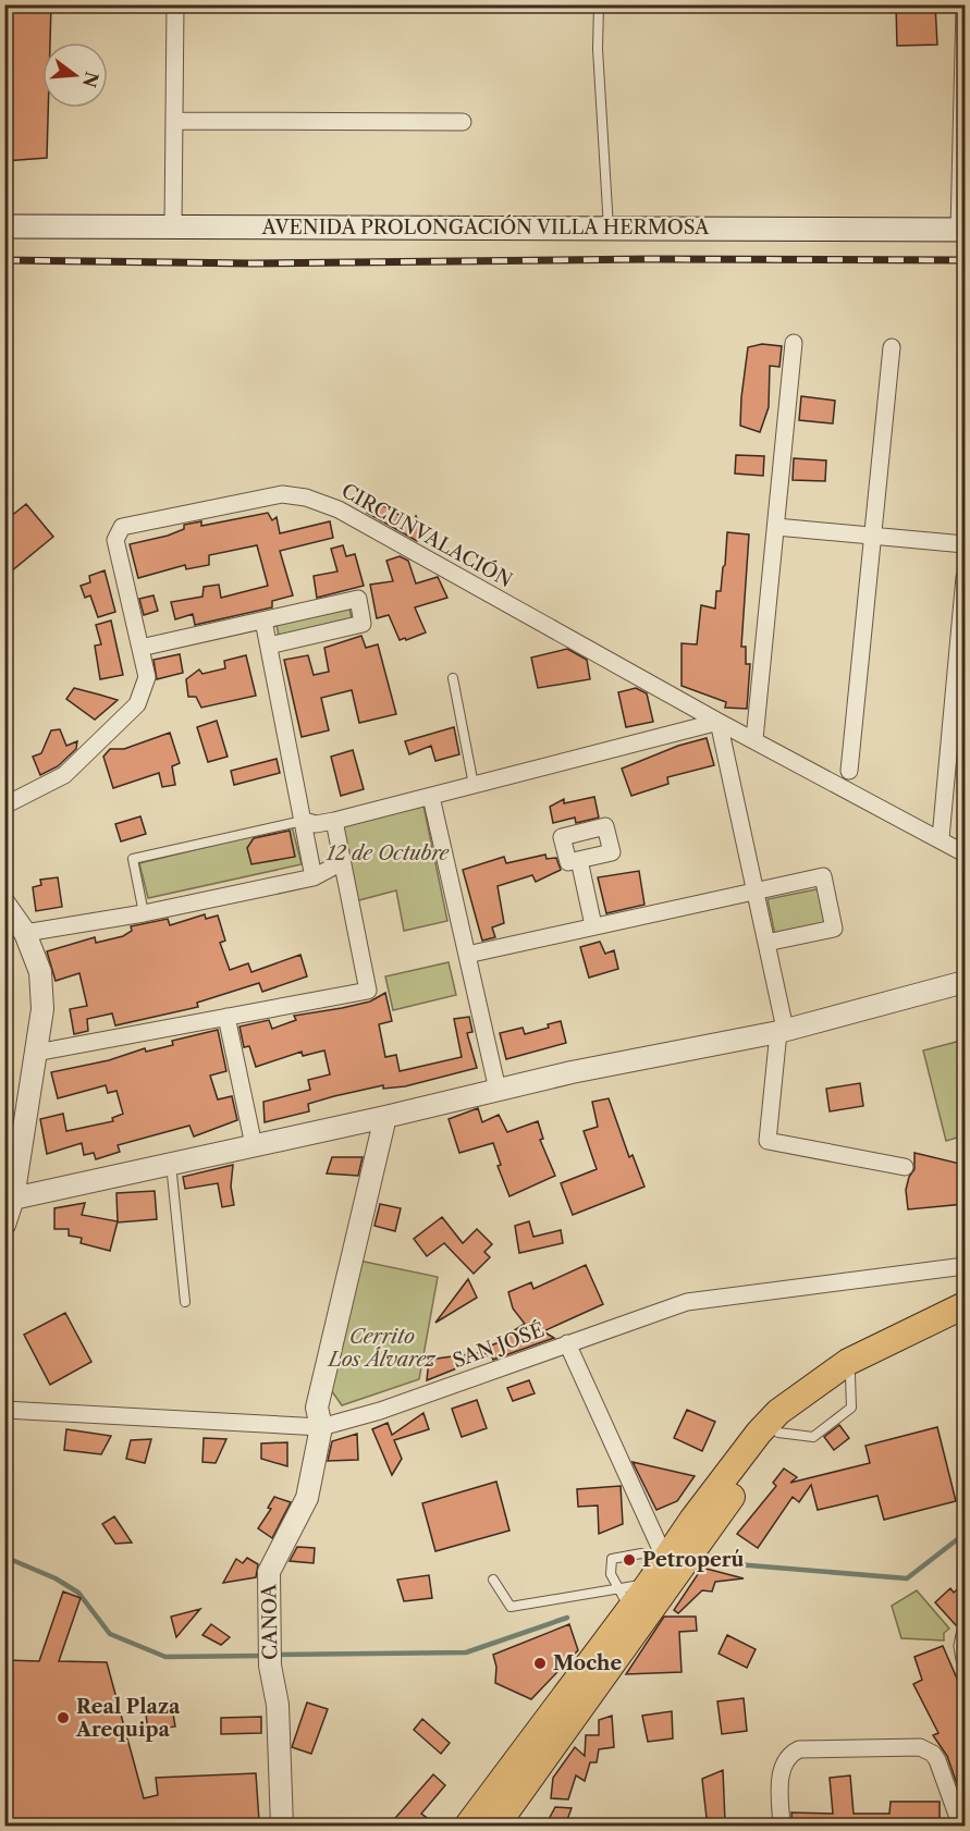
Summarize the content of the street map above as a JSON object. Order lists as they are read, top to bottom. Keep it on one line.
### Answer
{"streets":{"main road":["AVENIDA PROLONGACIÓN VILLA HERMOSA"],"street":["CIRCUNVALACIÓN","SAN JOSÉ","CANOA"]},"crossings":[["SAN JOSÉ","CANOA"]],"parks":["12 de Octubre","Cerrito Los Álvarez"],"places":["Petroperú","Moche","Real Plaza Arequipa"],"north":"right"}
